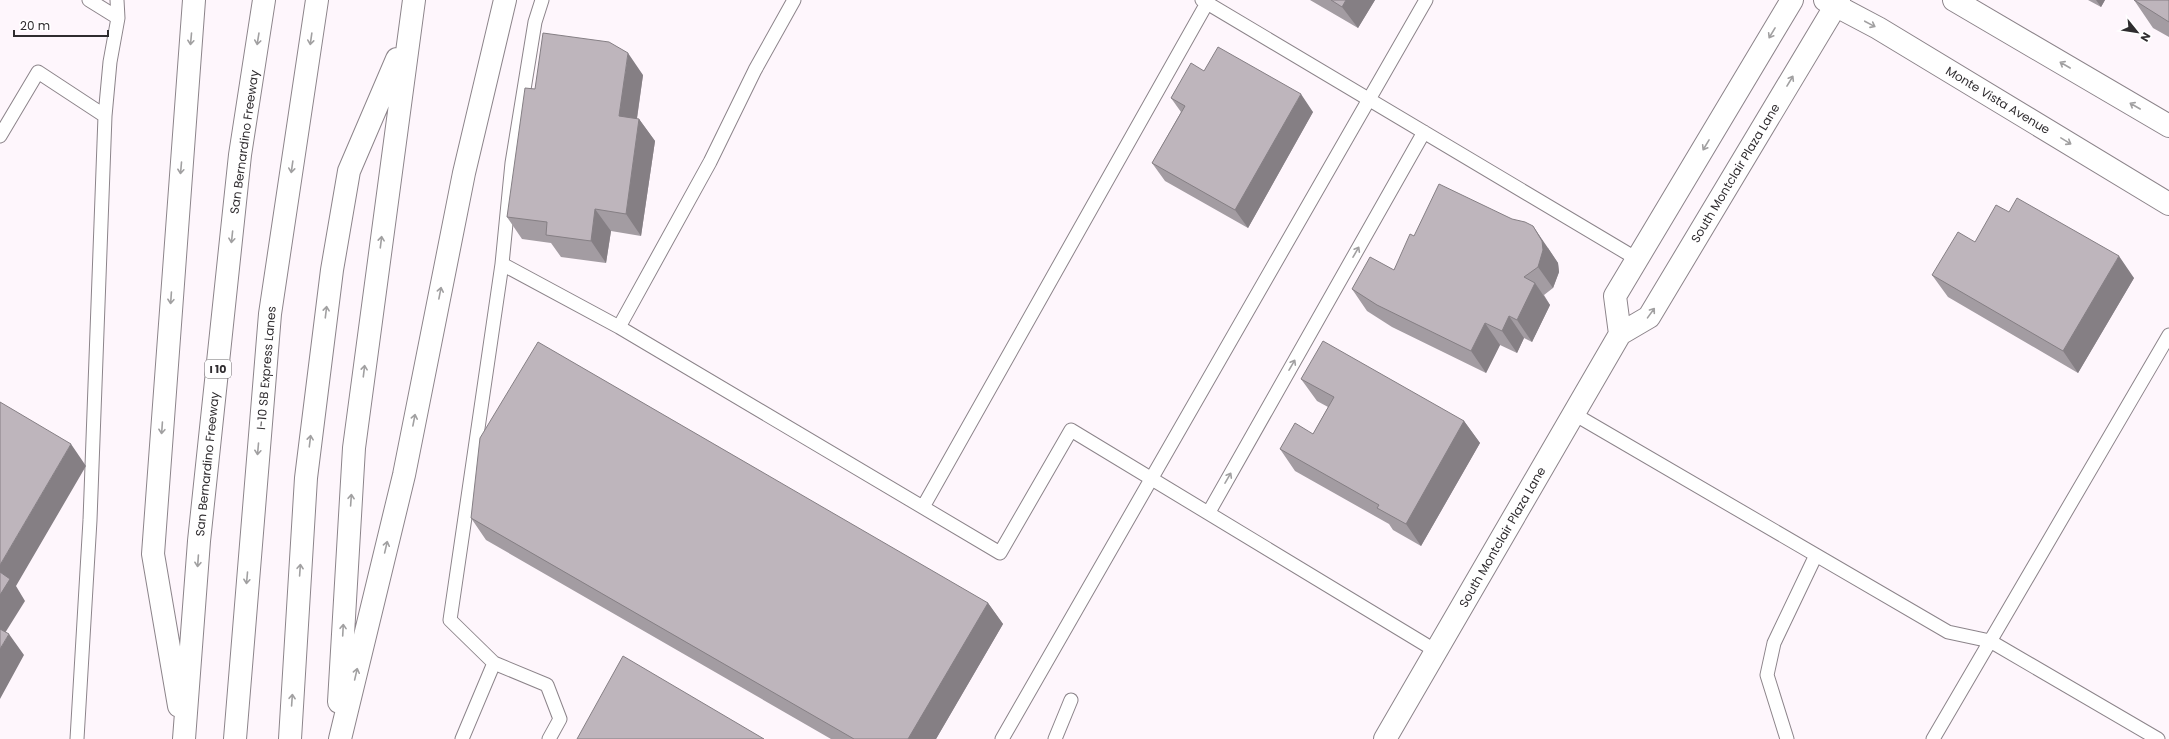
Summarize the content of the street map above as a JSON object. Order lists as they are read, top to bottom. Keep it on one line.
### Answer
{"streets":{"main road":["Monte Vista Avenue","San Bernardino Freeway","South Montclair Plaza Lane","I-10 SB Express Lanes","I 10"]},"crossings":[["Monte Vista Avenue","South Montclair Plaza Lane"]],"scale_bar":"20 m","north":"bottom right"}
